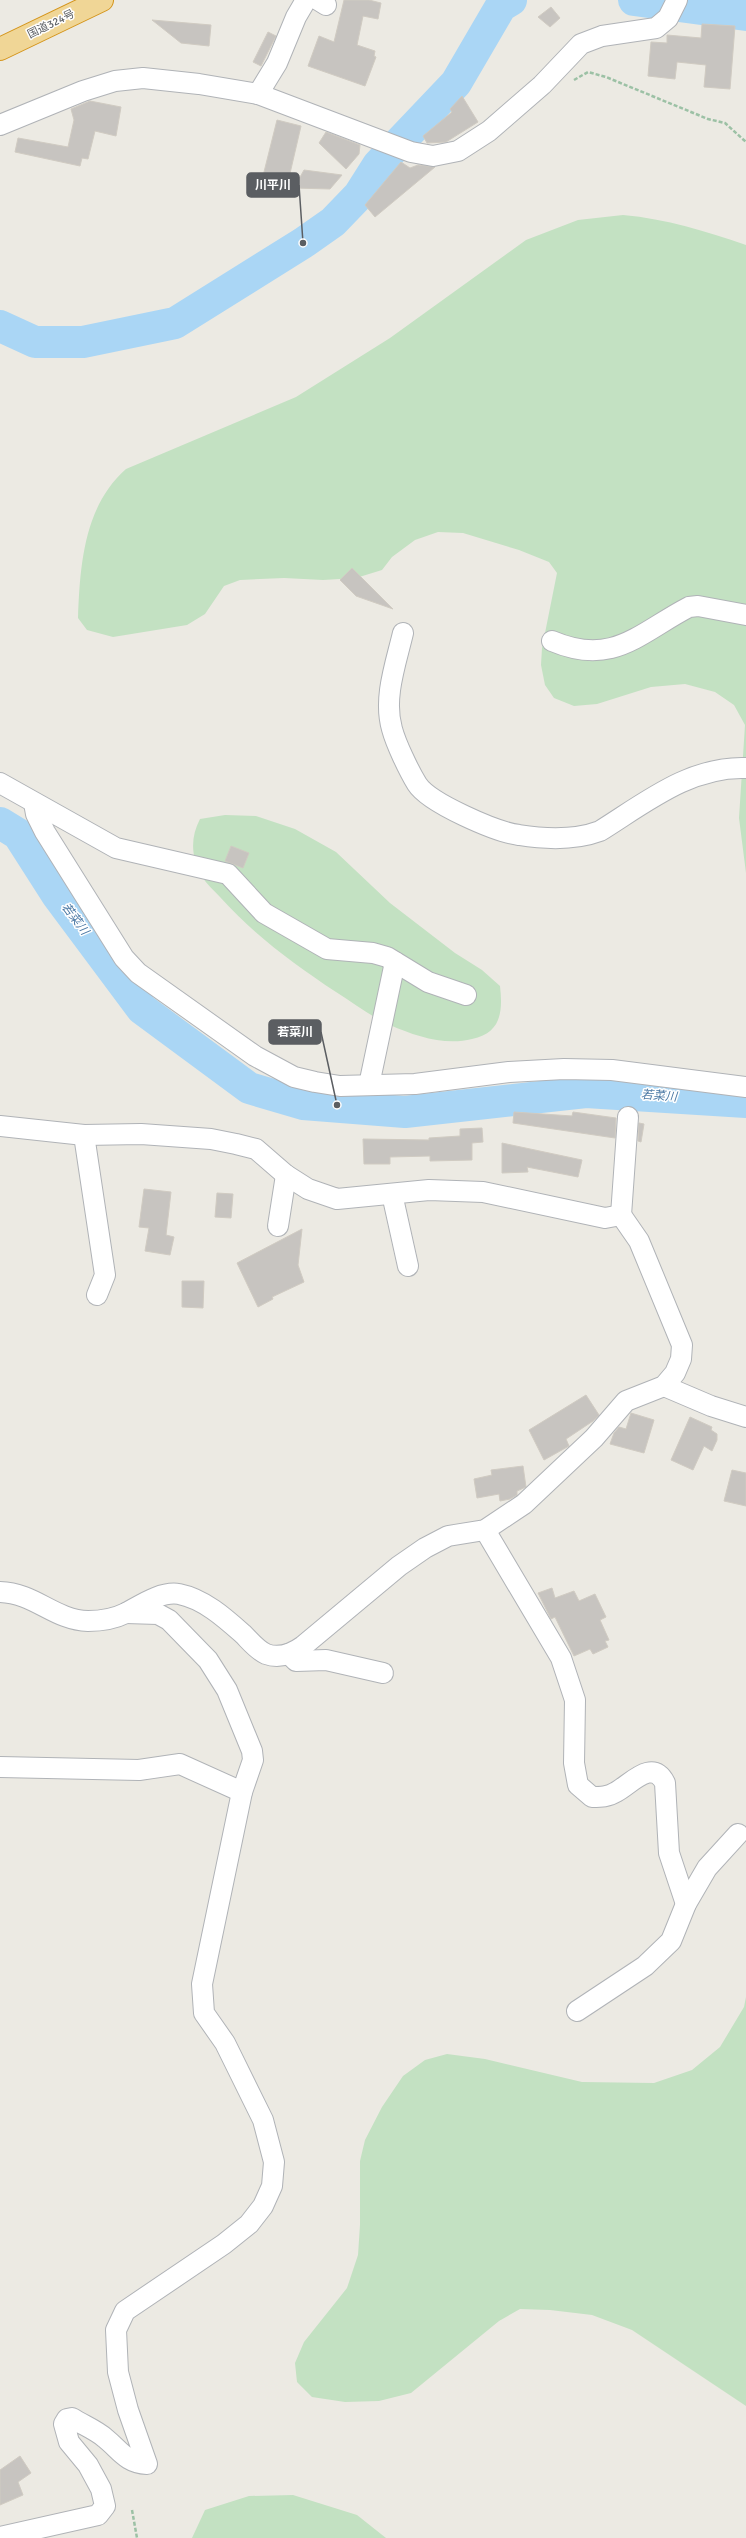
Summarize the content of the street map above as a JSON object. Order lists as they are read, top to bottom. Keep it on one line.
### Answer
{"streets":{"highway":["国道324号"]},"water":["若菜川"],"places":["川平川","若菜川"]}
